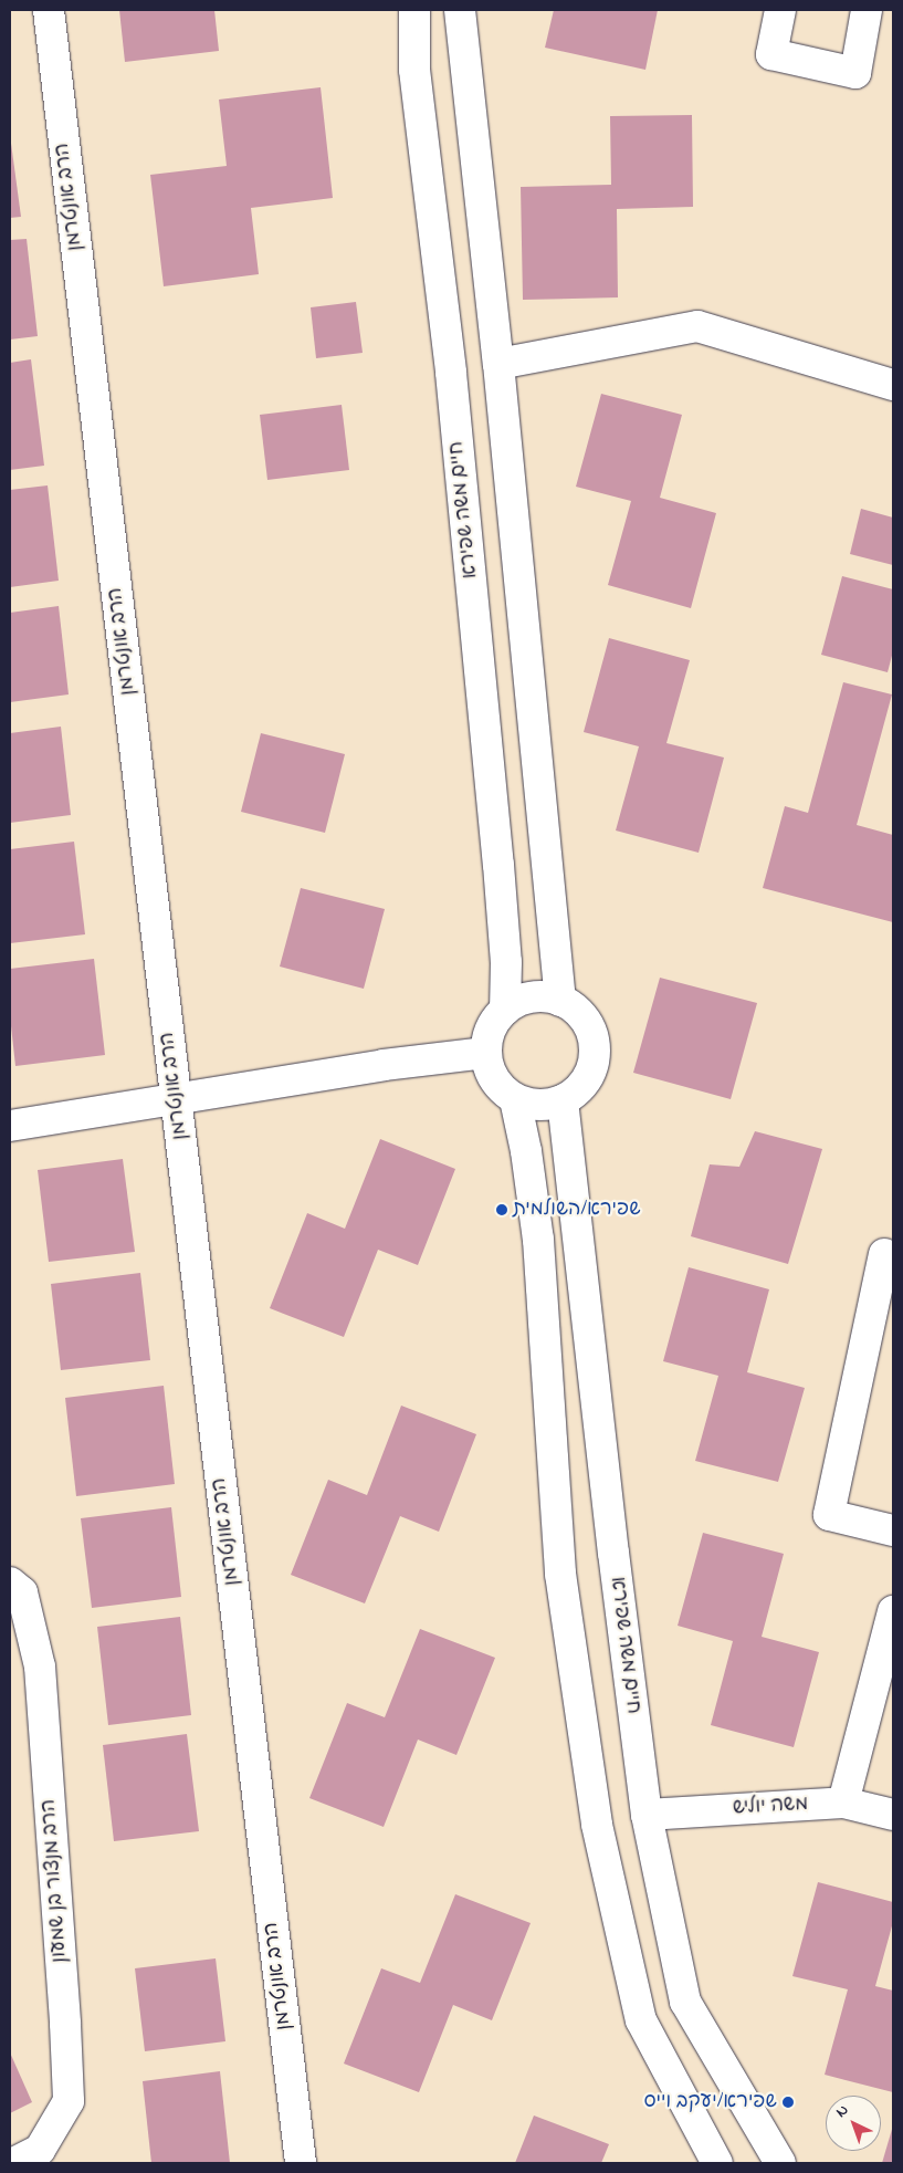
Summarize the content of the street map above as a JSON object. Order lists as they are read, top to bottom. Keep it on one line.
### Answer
{"streets":{"street":["הרב אונטרמן","חיים משה שפירא","משה יוליש","הרב מנצור בן שמעון"]},"crossings":[["חיים משה שפירא","משה יוליש"]],"places":["שפירא/השולמית","שפירא/יעקב וייס"],"north":"top left"}
